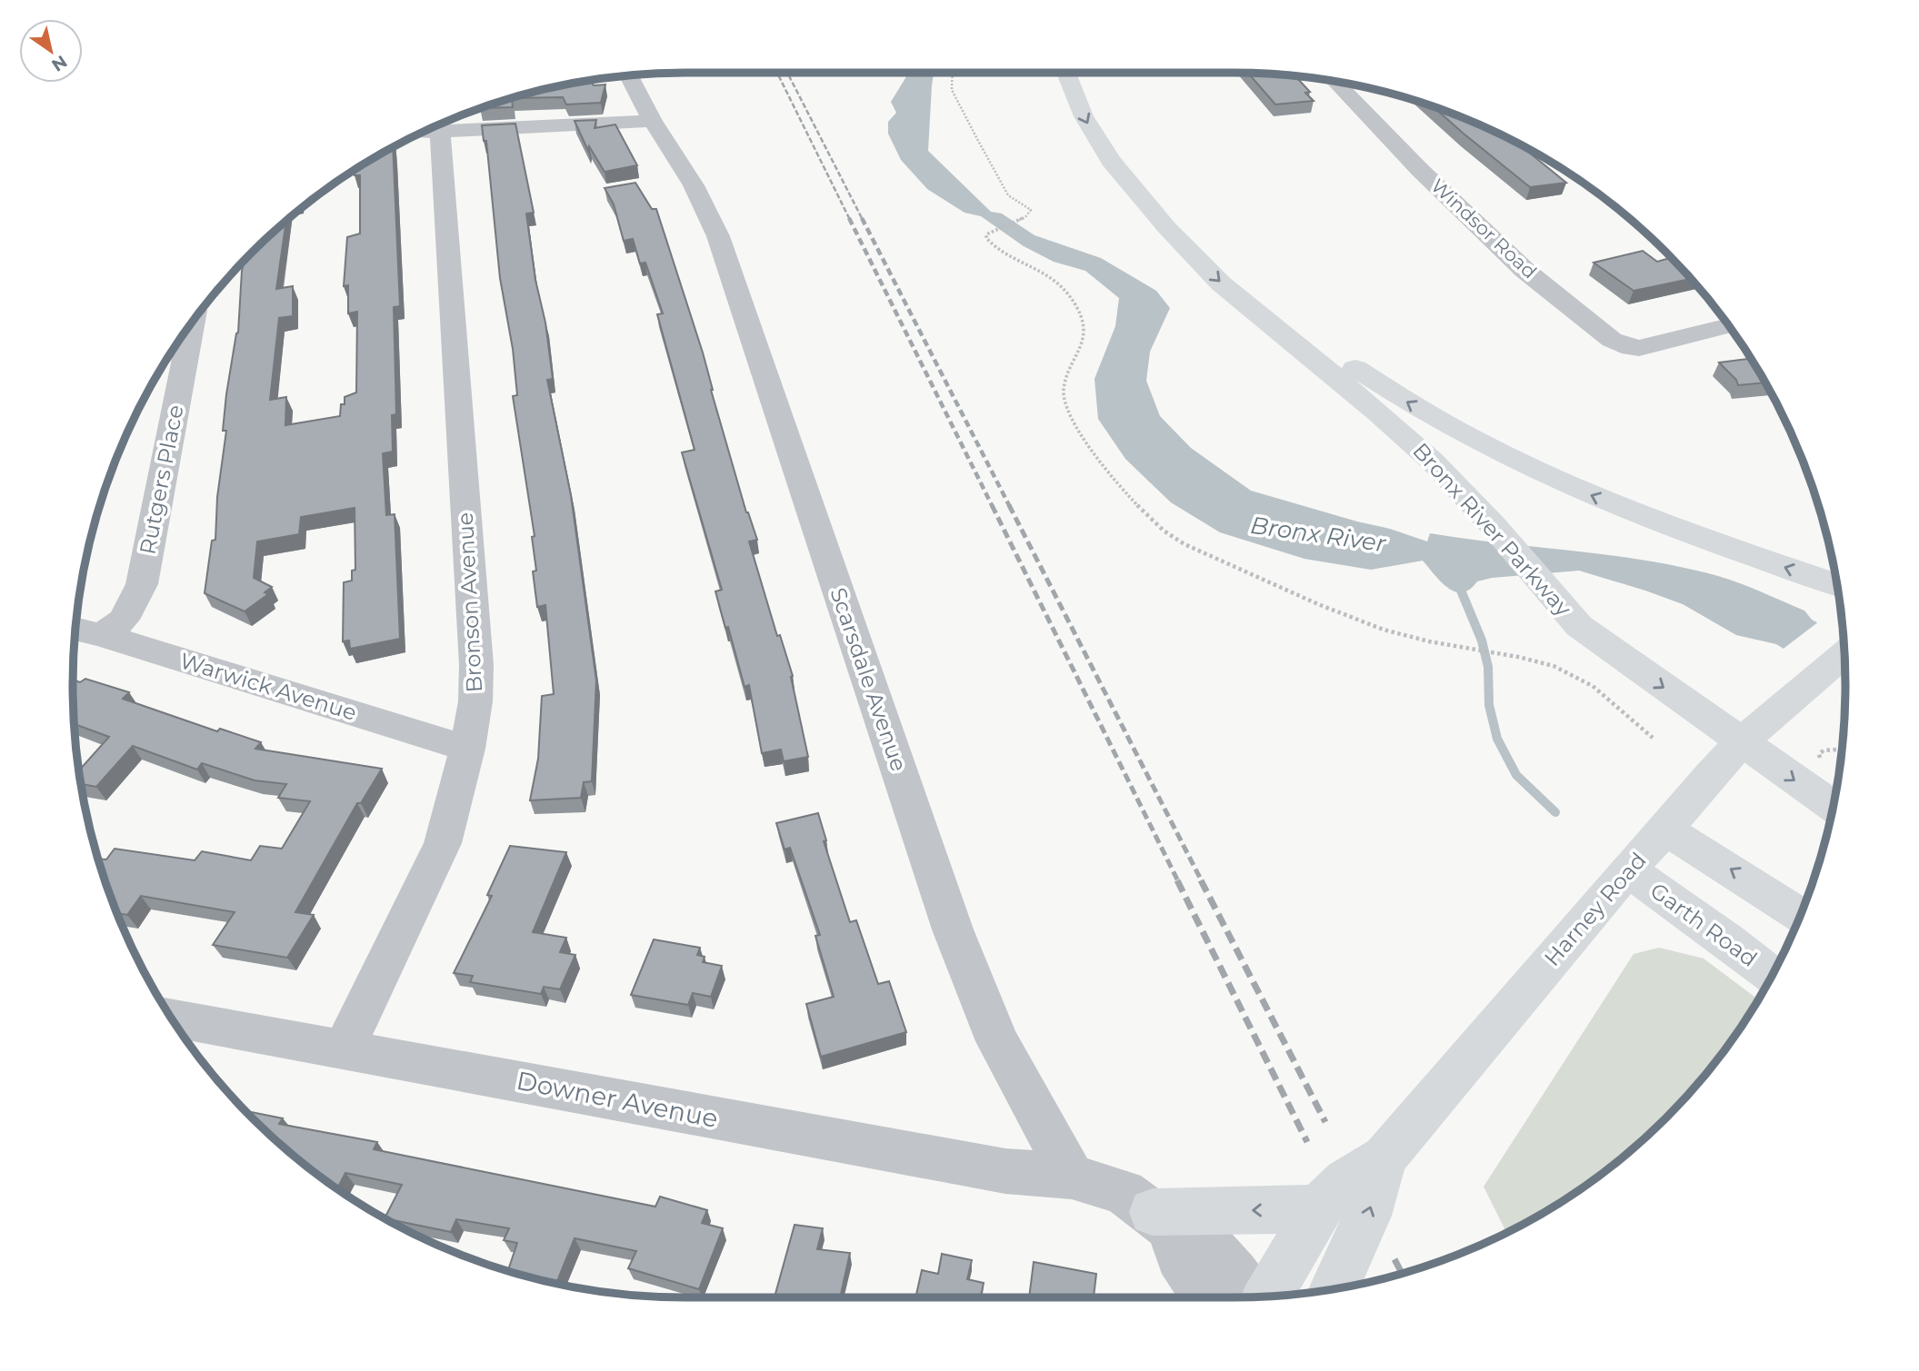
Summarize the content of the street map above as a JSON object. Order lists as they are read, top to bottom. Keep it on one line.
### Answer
{"streets":{"main road":["Bronx River Parkway","Harney Road","Garth Road"],"street":["Windsor Road","Rutgers Place","Bronson Avenue","Scarsdale Avenue","Warwick Avenue","Downer Avenue"]},"crossings":[["Rutgers Place","Warwick Avenue"],["Bronx River Parkway","Harney Road"],["Bronson Avenue","Warwick Avenue"],["Bronson Avenue","Downer Avenue"],["Scarsdale Avenue","Downer Avenue"],["Harney Road","Garth Road"]],"water":["Bronx River"],"north":"bottom right"}
